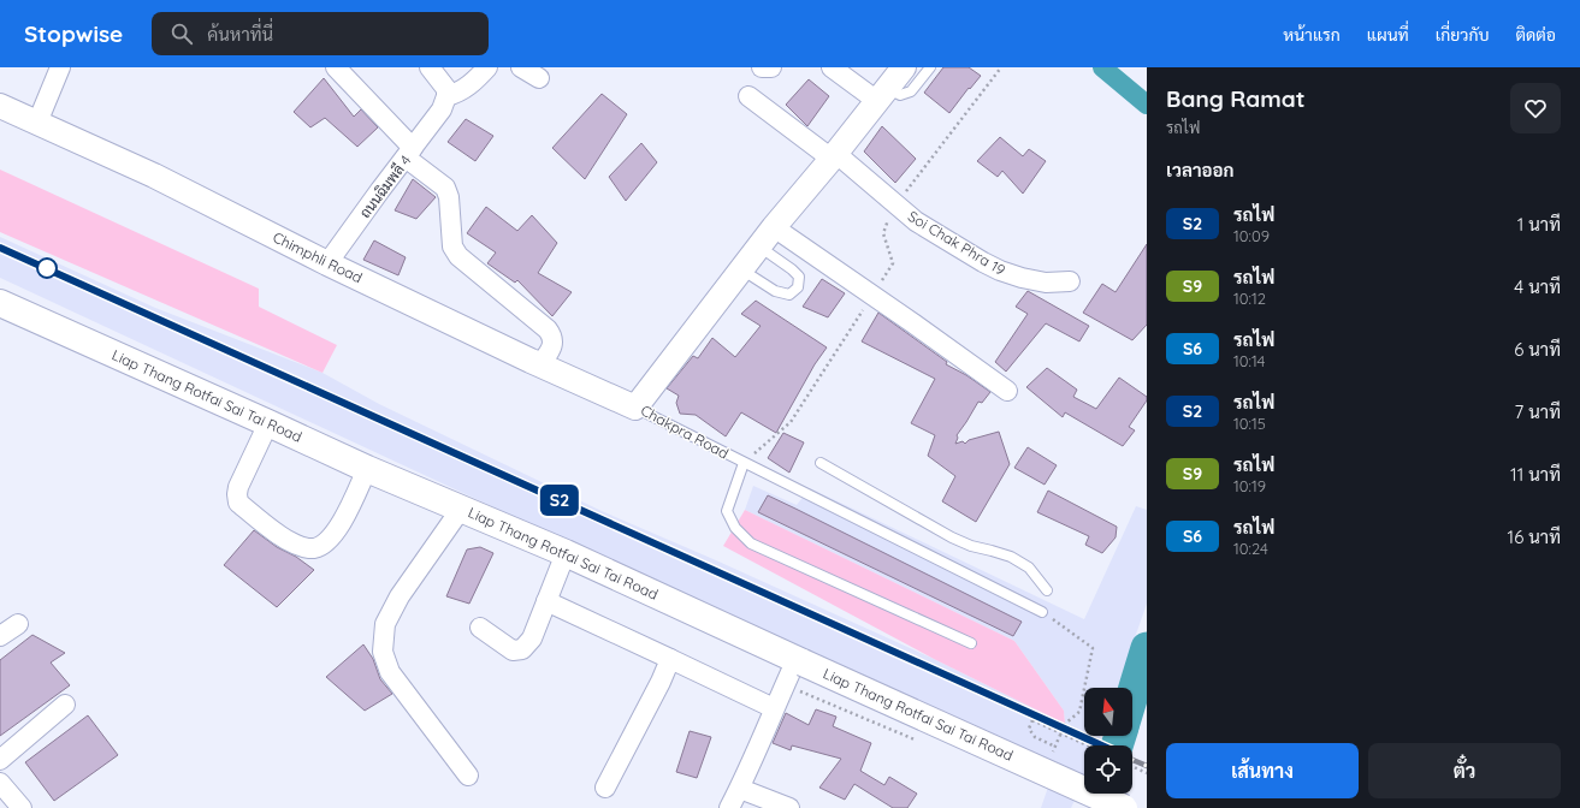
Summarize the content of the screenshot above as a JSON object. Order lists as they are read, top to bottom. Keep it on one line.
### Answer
{"streets":{"main road":["Liap Thang Rotfai Sai Tai Road"],"street":["ถนนฉิมพลี 4","Soi Chak Phra 19","Chimphli Road","Chakpra Road"]},"crossings":[["ถนนฉิมพลี 4","Chimphli Road"],["Soi Chak Phra 19","Chakpra Road"],["Chimphli Road","Chakpra Road"]],"north":"top","page":{"header":"Stopwise","search":"ค้นหาที่นี่","nav":["หน้าแรก","แผนที่","เกี่ยวกับ","ติดต่อ"],"on_map":"S2","heading":[["Bang Ramat","รถไฟ"],"เวลาออก"],"list":[{"mark":"S2","name":"รถไฟ","note":"10:09","value":"1 นาที"},{"mark":"S9","name":"รถไฟ","note":"10:12","value":"4 นาที"},{"mark":"S6","name":"รถไฟ","note":"10:14","value":"6 นาที"},{"mark":"S2","name":"รถไฟ","note":"10:15","value":"7 นาที"},{"mark":"S9","name":"รถไฟ","note":"10:19","value":"11 นาที"},{"mark":"S6","name":"รถไฟ","note":"10:24","value":"16 นาที"}],"buttons":["เส้นทาง","ตั๋ว"]}}
